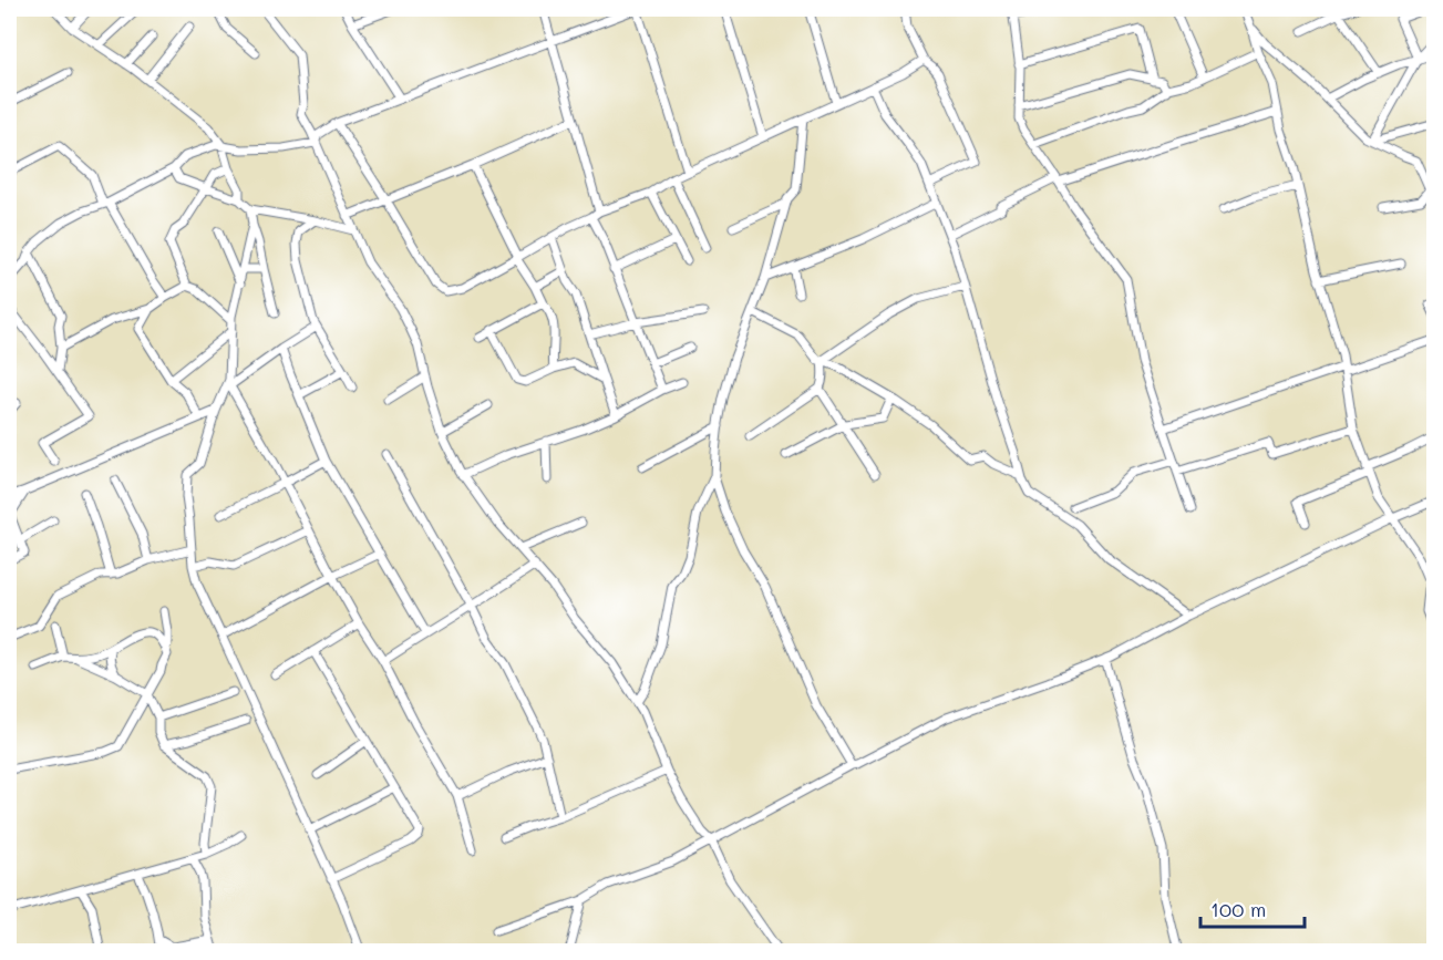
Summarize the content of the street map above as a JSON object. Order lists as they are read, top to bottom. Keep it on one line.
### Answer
{"scale_bar":"100 m"}
